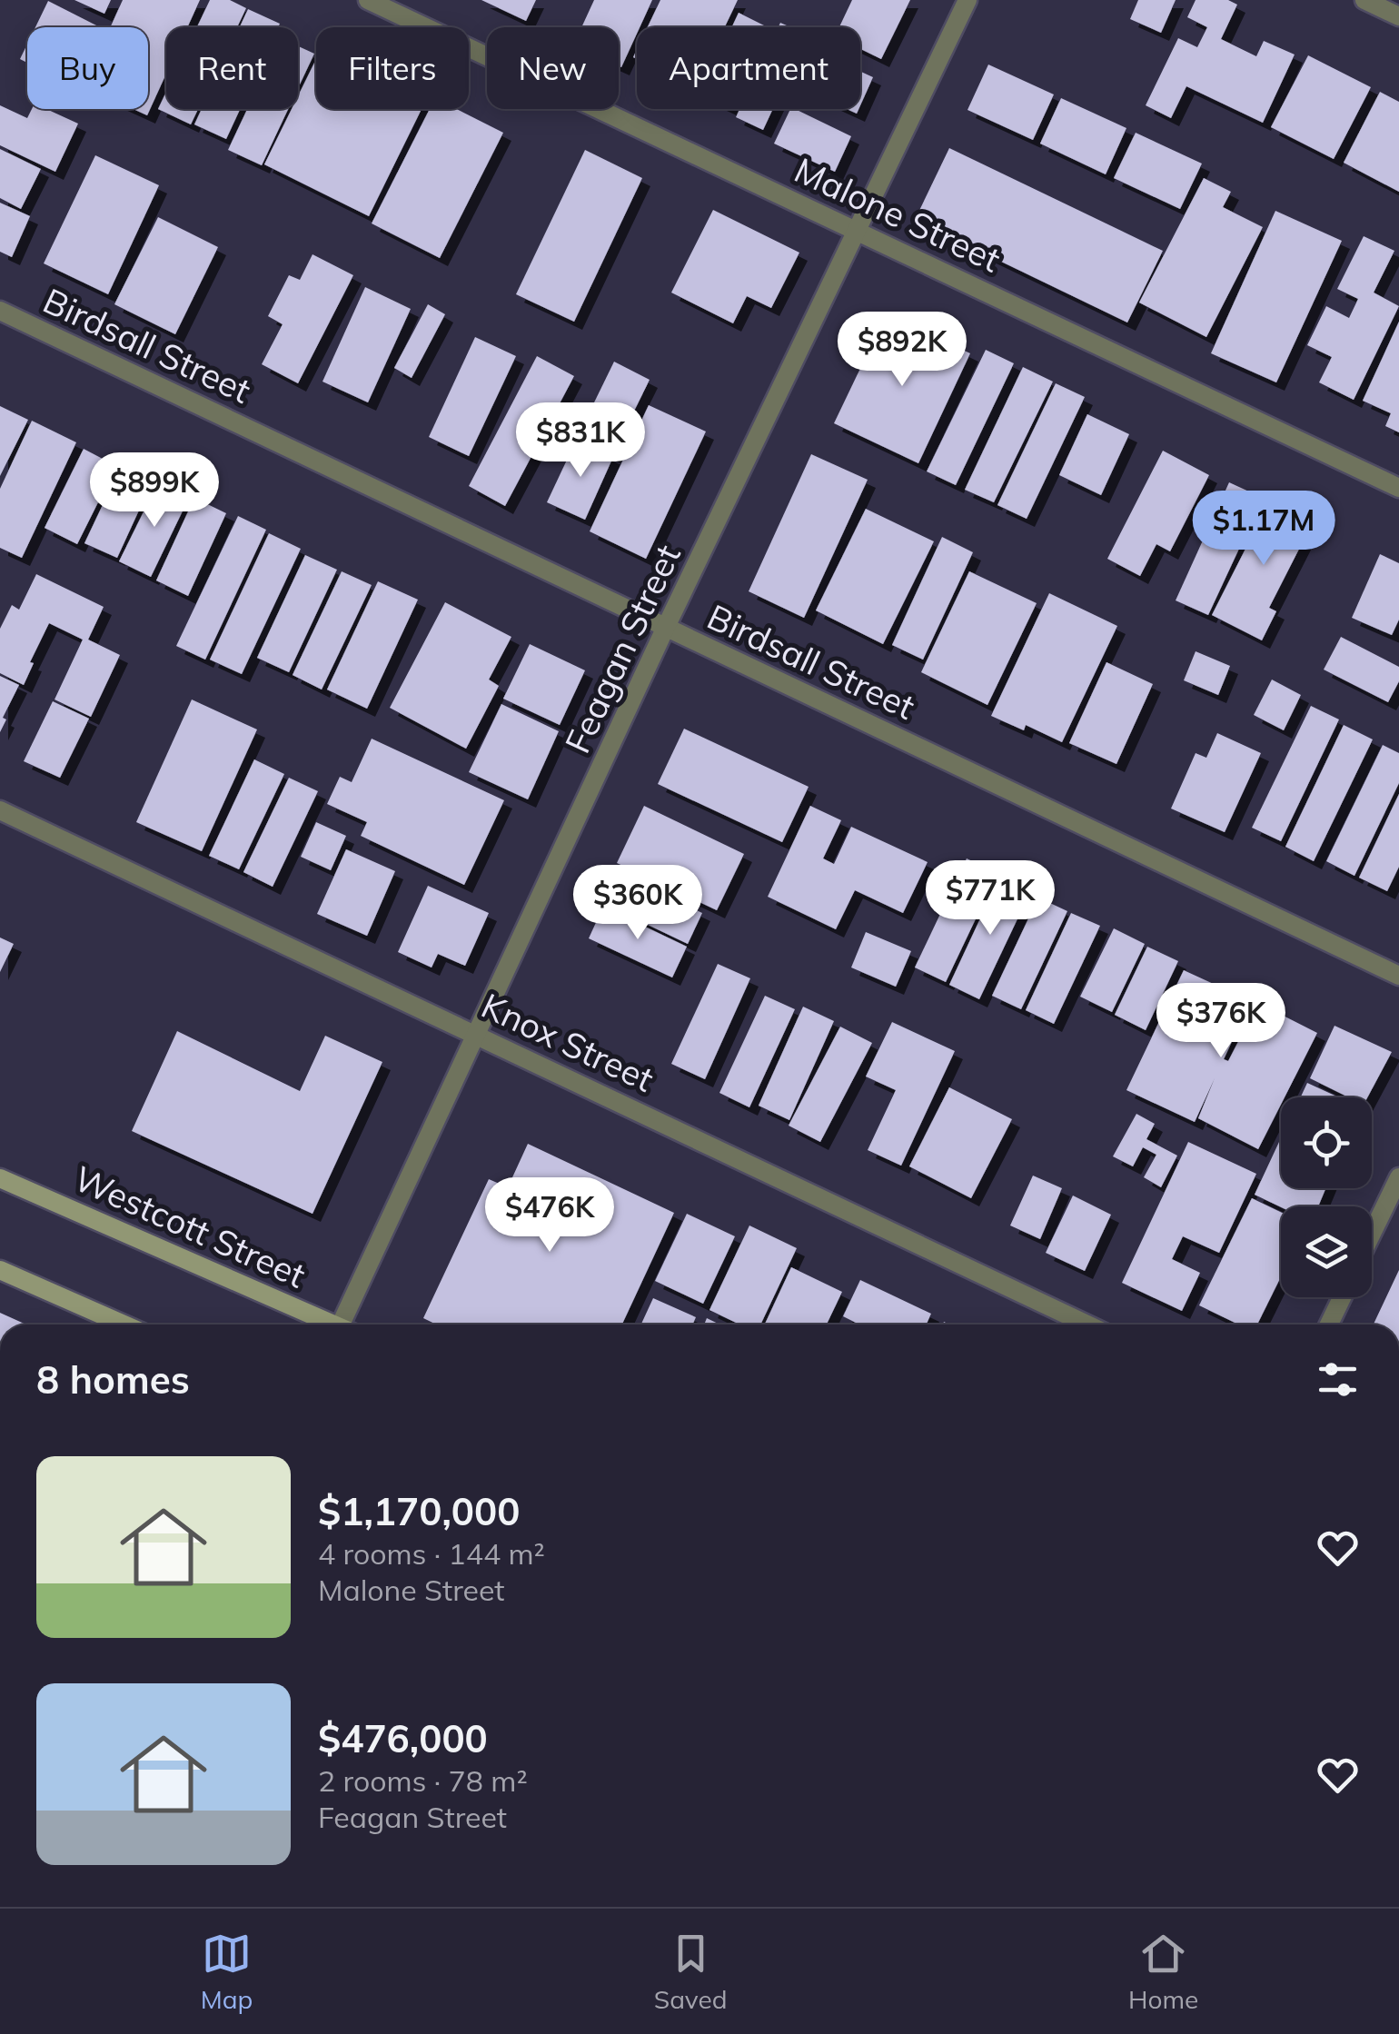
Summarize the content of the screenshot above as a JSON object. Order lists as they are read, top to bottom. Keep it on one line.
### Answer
{"streets":{"main road":["Westcott Street"],"street":["Malone Street","Birdsall Street","Feagan Street","Knox Street"]},"crossings":[["Malone Street","Feagan Street"],["Birdsall Street","Feagan Street"],["Feagan Street","Knox Street"]],"page":{"chip":["Buy","Rent","Filters","New","Apartment"],"price":["$892K","$831K","$899K","$1.17M","$771K","$360K","$376K","$476K"],"heading":"8 homes","list":[{"name":"$1,170,000","note":"4 rooms · 144 m² · Malone Street"},{"name":"$476,000","note":"2 rooms · 78 m² · Feagan Street"}],"tabs":["Map","Saved","Home"]}}
